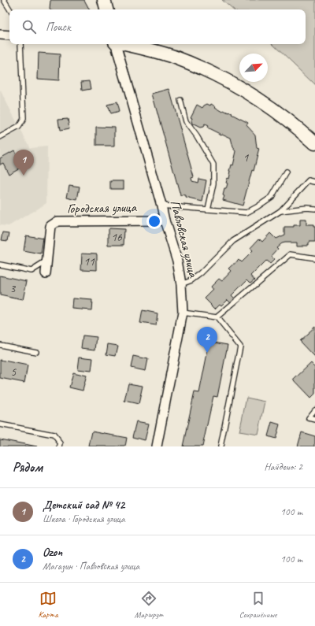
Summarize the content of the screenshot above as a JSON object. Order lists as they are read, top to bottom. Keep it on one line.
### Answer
{"streets":{"street":["Городская улица","Павловская улица"]},"crossings":[["Городская улица","Павловская улица"]],"house_numbers":["1","16","11","3","5"],"north":"top right","page":{"search":"Поиск","pins":["1","2"],"heading":["Рядом","Найдено: 2"],"list":[{"mark":"1","name":"Детский сад № 42","note":"Школа · Городская улица","value":"100 m"},{"mark":"2","name":"Ozon","note":"Магазин · Павловская улица","value":"100 m"}],"nav":["Карта","Маршрут","Сохранённые"]}}
